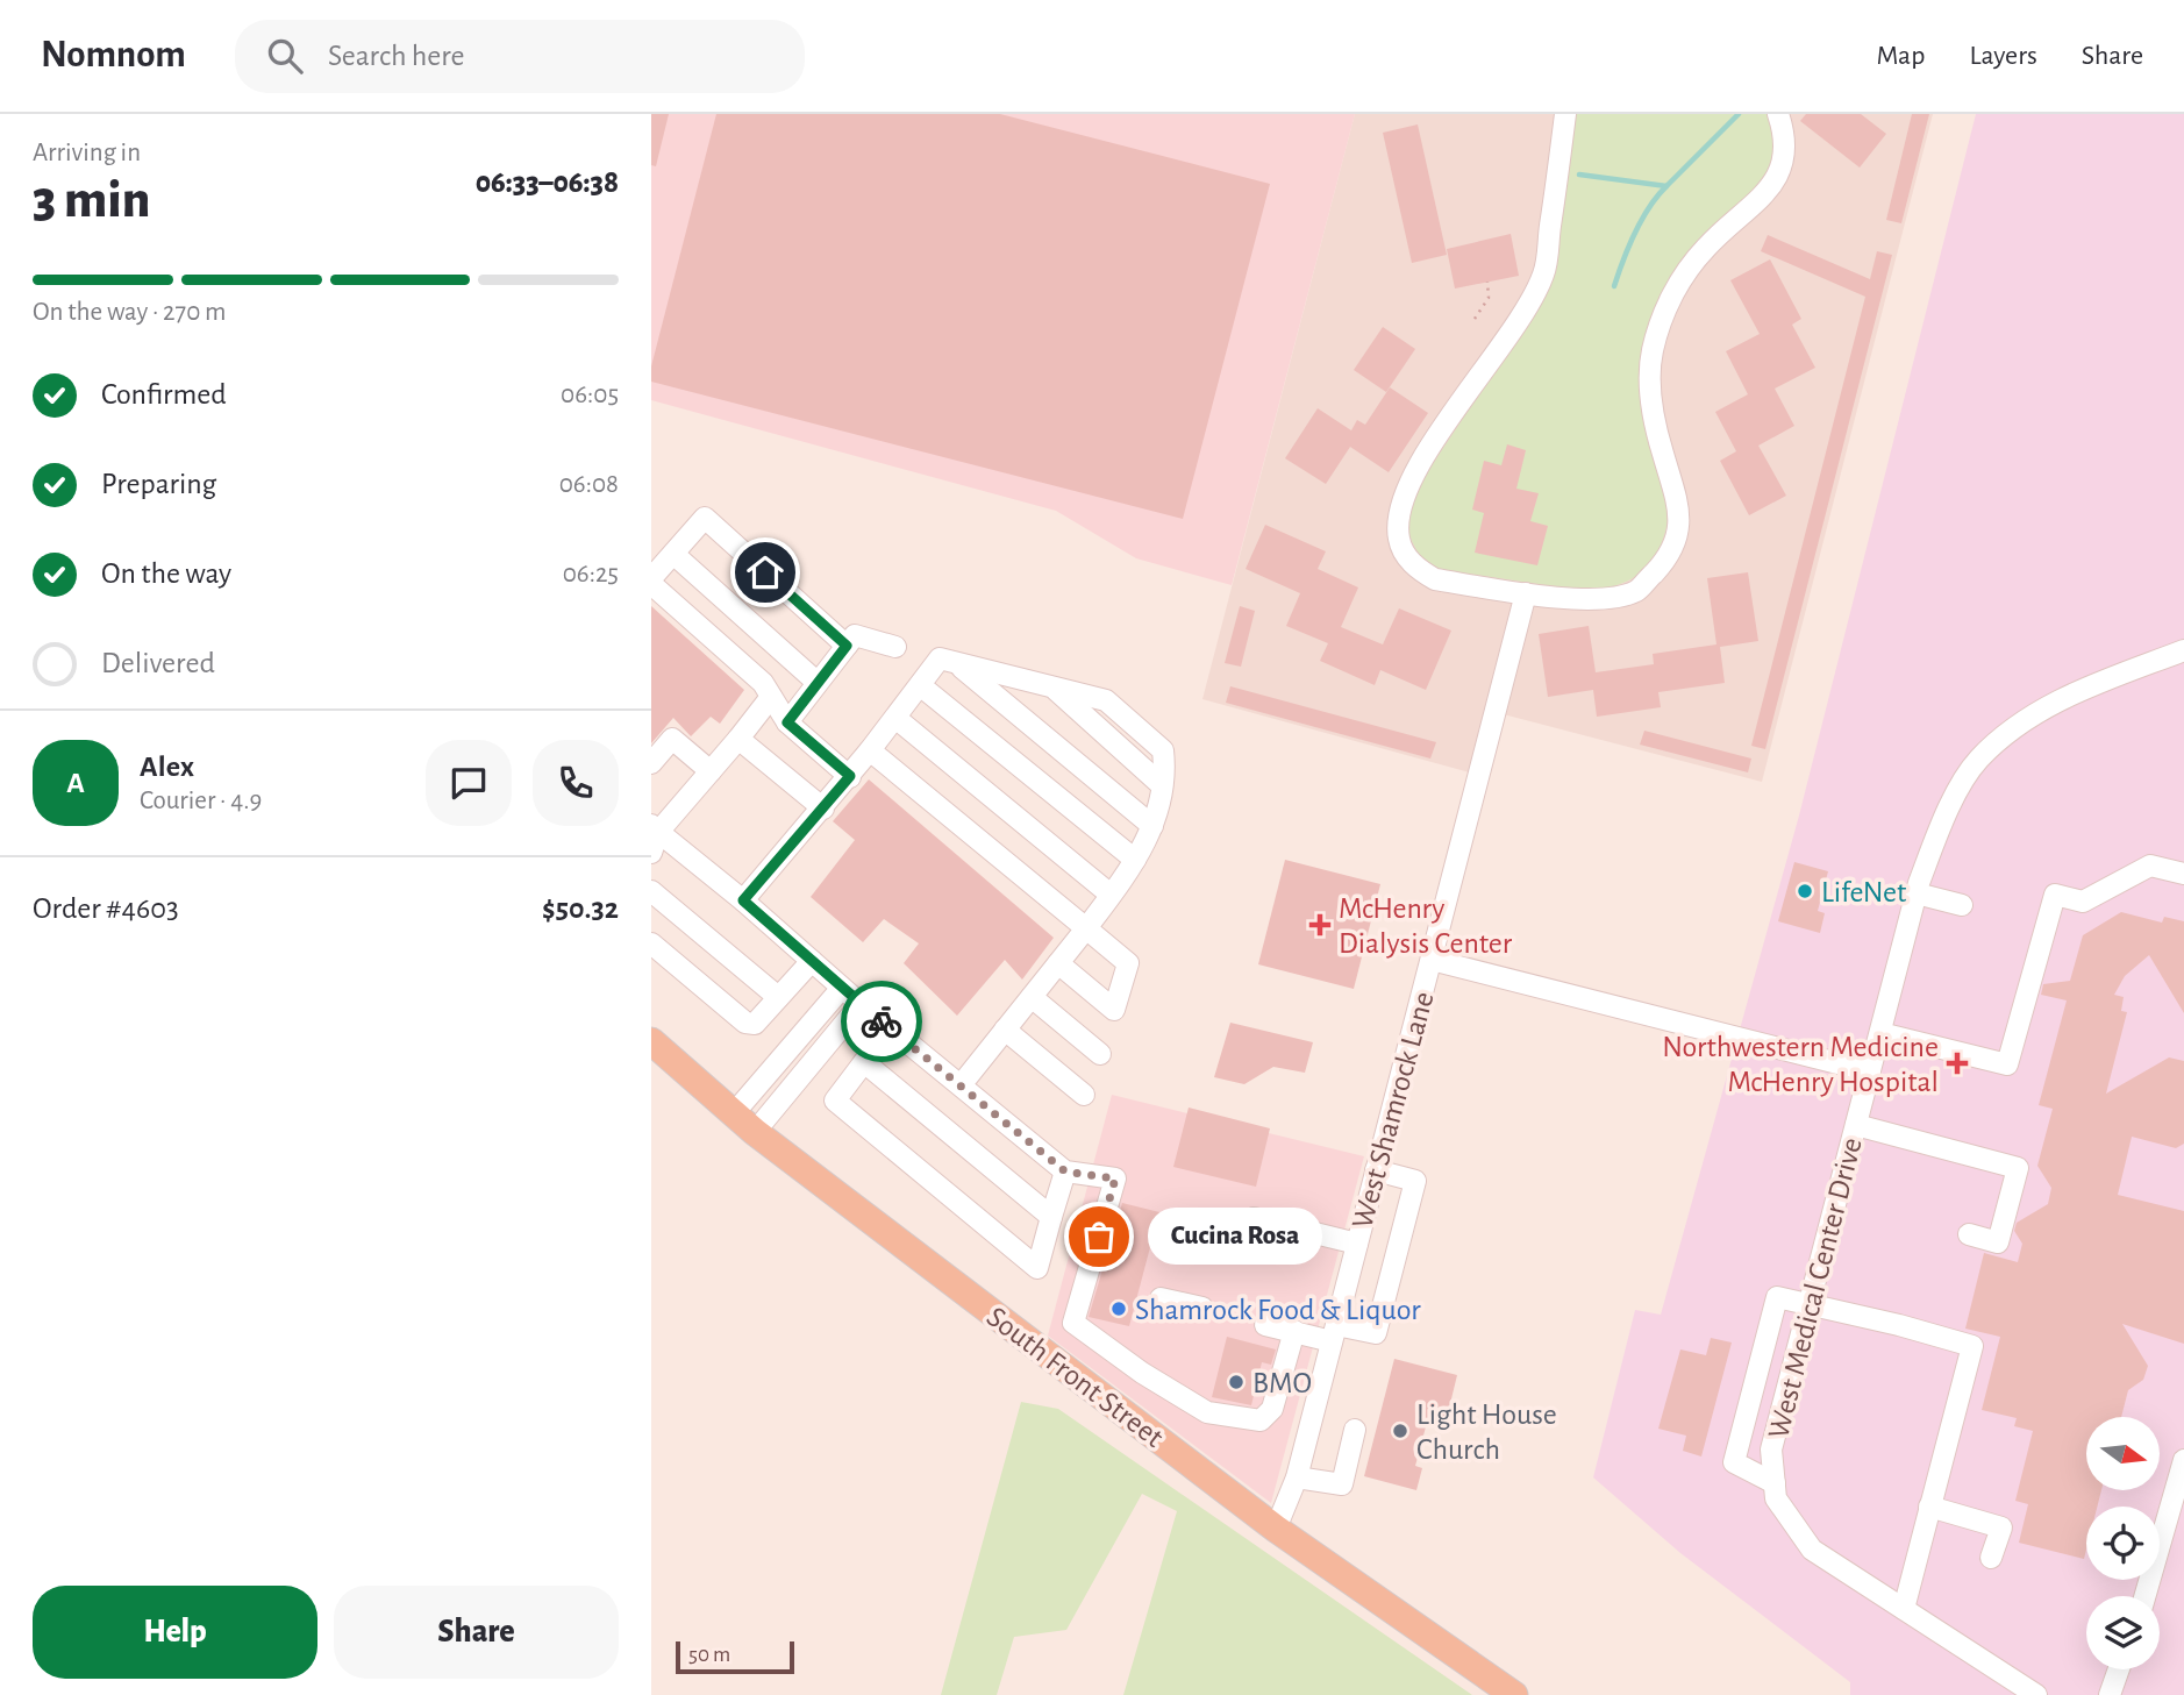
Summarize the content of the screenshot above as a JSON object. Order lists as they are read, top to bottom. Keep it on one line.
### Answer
{"streets":{"main road":["South Front Street"],"street":["West Shamrock Lane","West Medical Center Drive"]},"crossings":[["West Shamrock Lane","South Front Street"]],"places":{"other":["LifeNet","Cucina Rosa","Shamrock Food & Liquor","BMO","Light House Church"],"health":["McHenry Dialysis Center","Northwestern Medicine McHenry Hospital"]},"scale_bar":"50 m","north":"right","page":{"header":"Nomnom","search":"Search here","nav":["Map","Layers","Share"],"heading":["3 min","Arriving in","06:33–06:38"],"panel":["Alex","Courier · 4.9","Order #4603","$50.32"],"bar":"On the way · 270 m","list":[["Confirmed","06:05"],["Preparing","06:08"],["On the way","06:25"],"Delivered"],"round":"A","bubble":"Cucina Rosa","buttons":["Help","Share"],"scale":"50 m"}}
